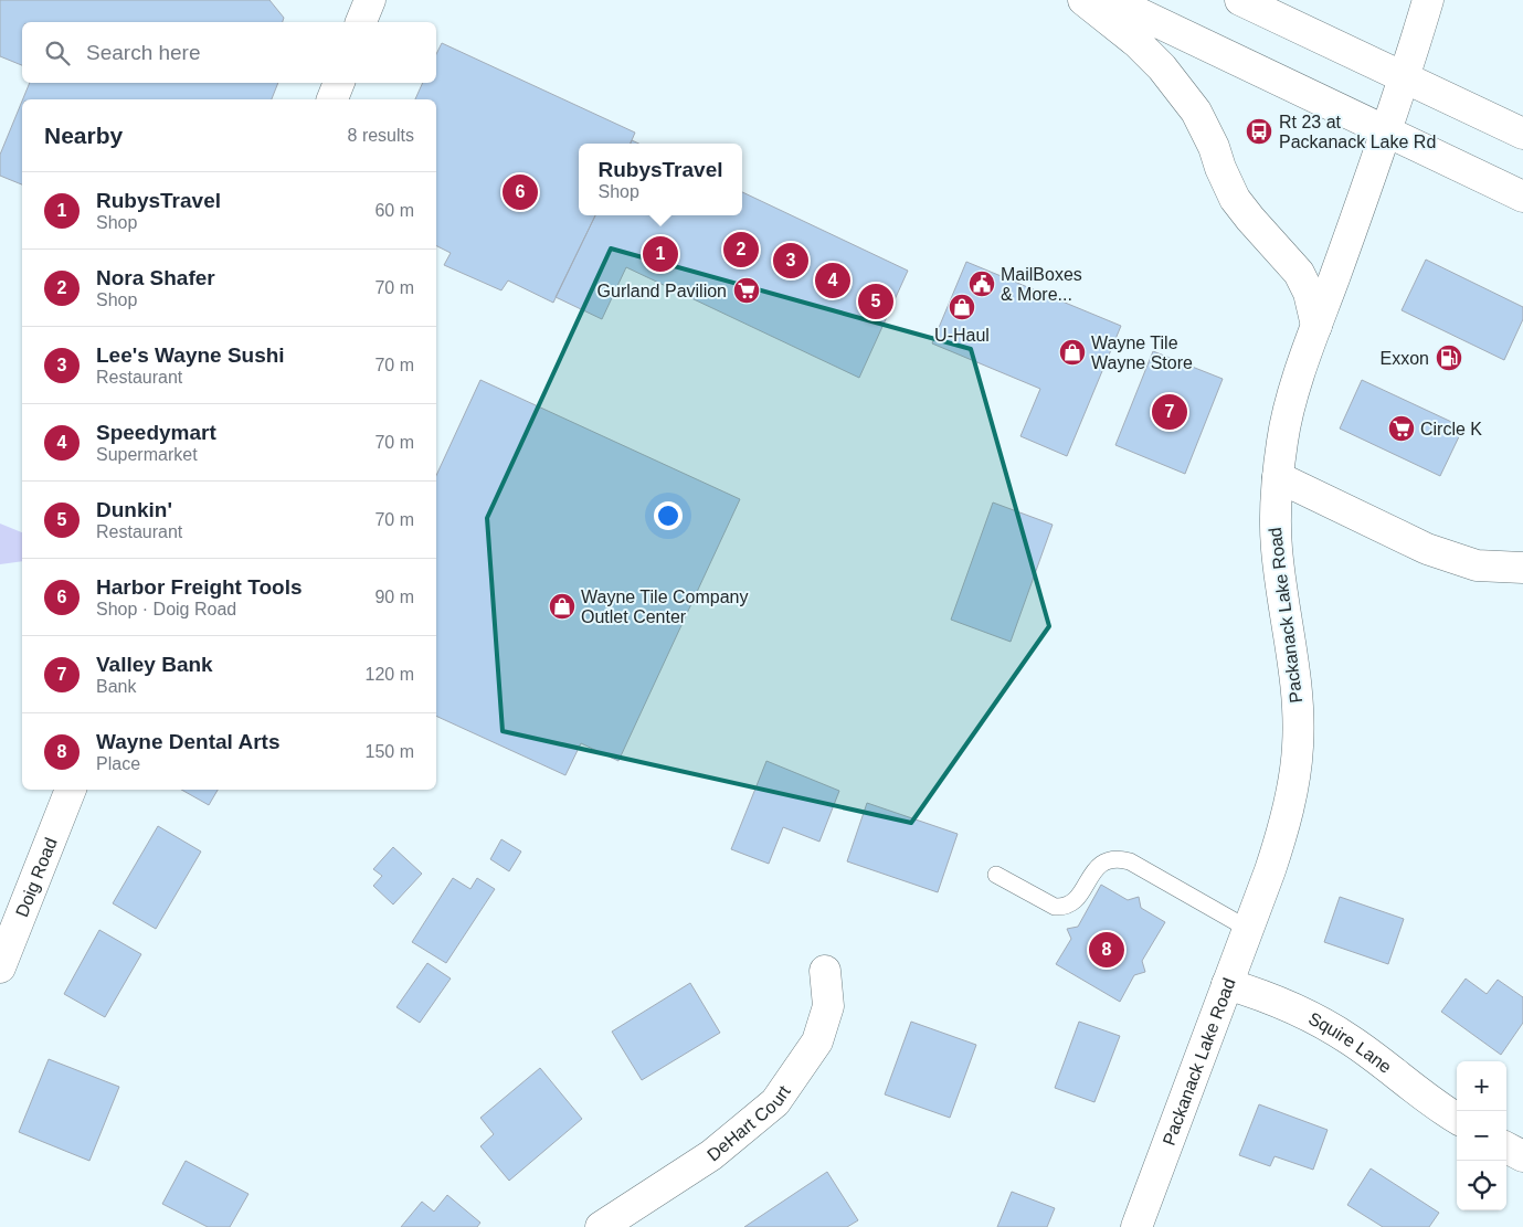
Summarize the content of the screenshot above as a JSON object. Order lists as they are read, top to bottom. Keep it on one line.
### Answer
{"streets":{"main road":["Packanack Lake Road","Doig Road","Squire Lane","DeHart Court"]},"crossings":[["Packanack Lake Road","Squire Lane"]],"places":{"bus stop":["Rt 23 at Packanack Lake Rd"],"public building":["MailBoxes & More..."],"supermarket":["Gurland Pavilion","Circle K"],"shop":["U-Haul","Wayne Tile Wayne Store","Wayne Tile Company Outlet Center"],"fuel station":["Exxon"]},"page":{"search":"Search here","heading":["Nearby","8 results"],"popup":["RubysTravel","Shop"],"list":[{"mark":"1","name":"RubysTravel","note":"Shop","value":"60 m"},{"mark":"2","name":"Nora Shafer","note":"Shop","value":"70 m"},{"mark":"3","name":"Lee's Wayne Sushi","note":"Restaurant","value":"70 m"},{"mark":"4","name":"Speedymart","note":"Supermarket","value":"70 m"},{"mark":"5","name":"Dunkin'","note":"Restaurant","value":"70 m"},{"mark":"6","name":"Harbor Freight Tools","note":"Shop · Doig Road","value":"90 m"},{"mark":"7","name":"Valley Bank","note":"Bank","value":"120 m"},{"mark":"8","name":"Wayne Dental Arts","note":"Place","value":"150 m"}],"pins":["6","2","1","3","4","5","7","8"],"map_buttons":["+","−"]}}
